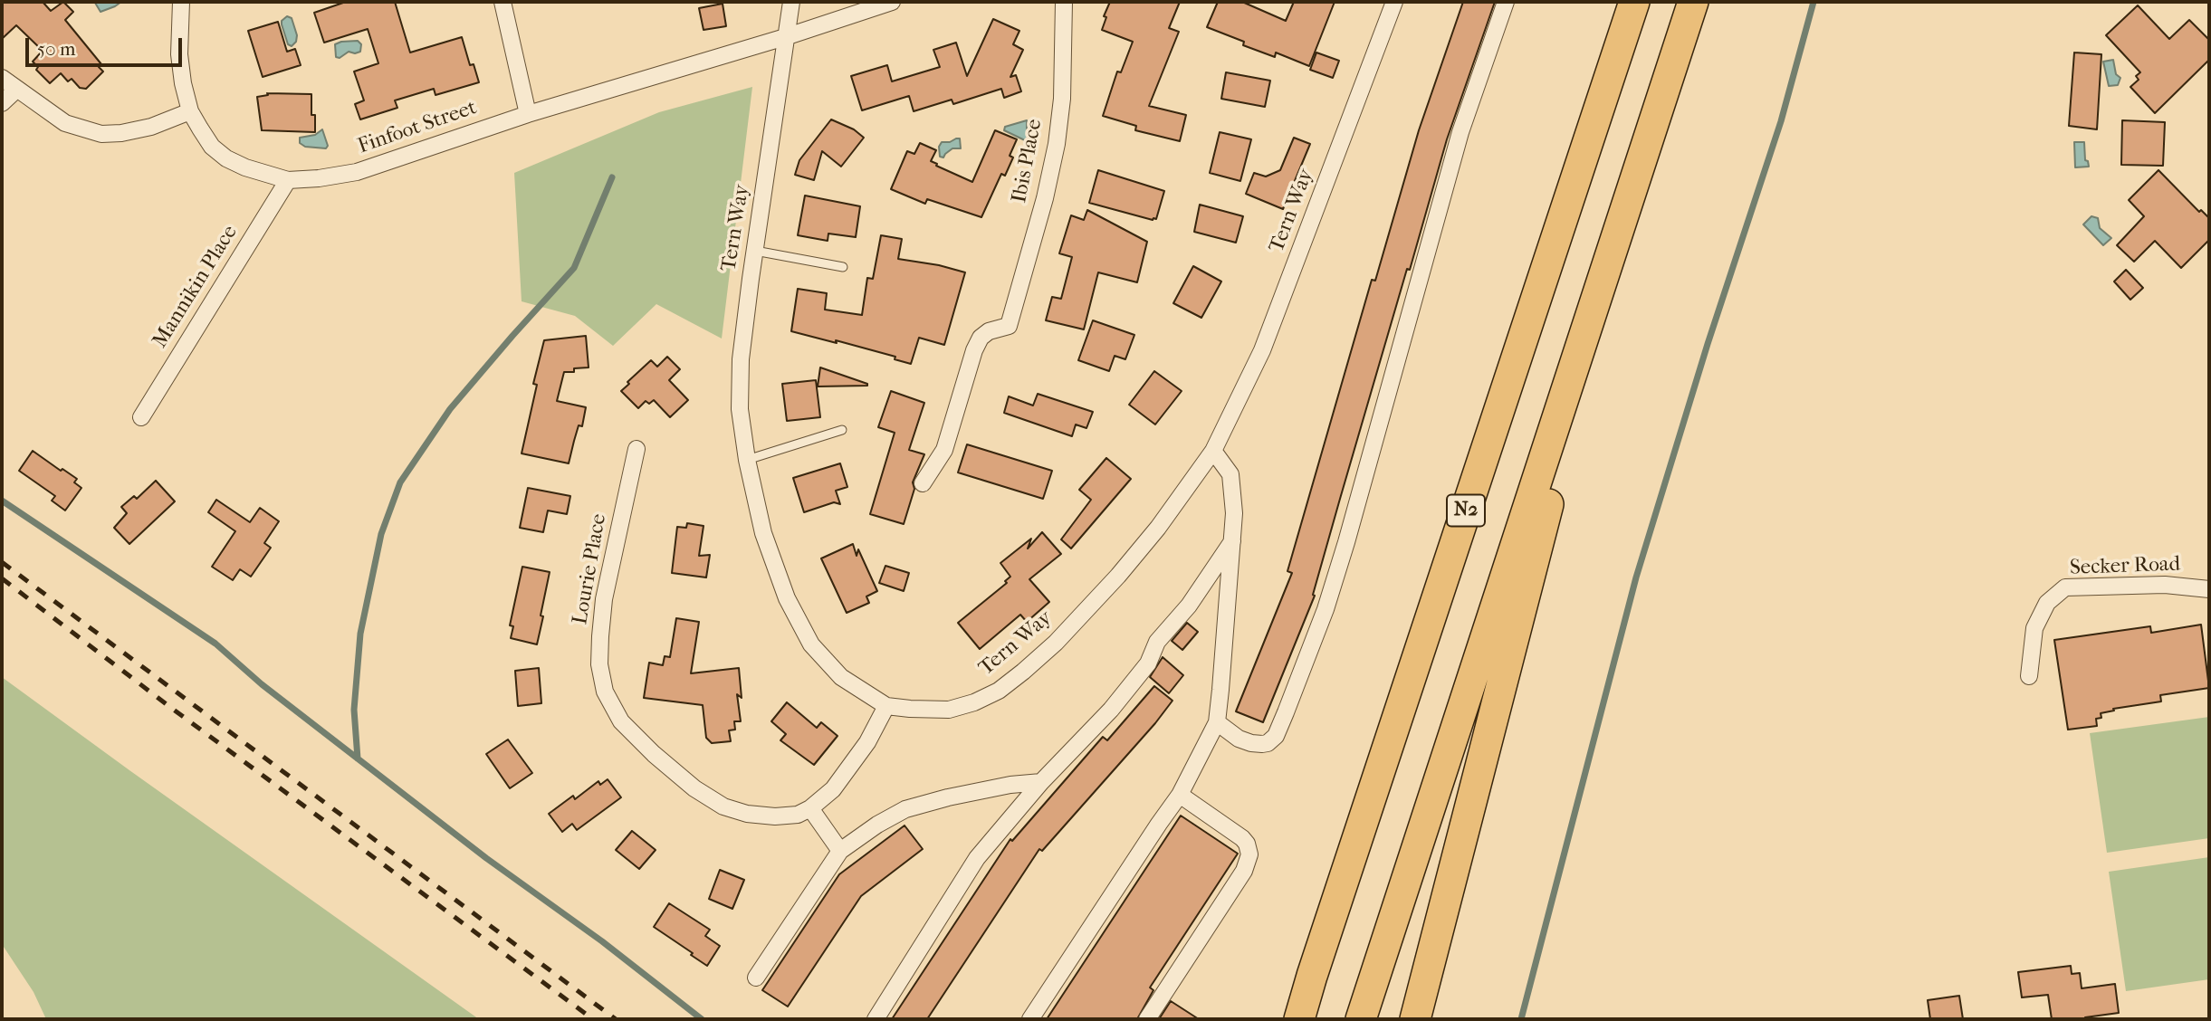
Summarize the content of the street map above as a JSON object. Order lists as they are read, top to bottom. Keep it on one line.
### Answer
{"streets":{"highway":["N2"],"street":["Finfoot Street","Ibis Place","Tern Way","Mannikin Place","Secker Road","Lourie Place"]},"crossings":[["Finfoot Street","Tern Way"],["Finfoot Street","Mannikin Place"],["Tern Way","Lourie Place"]],"scale_bar":"50 m"}
